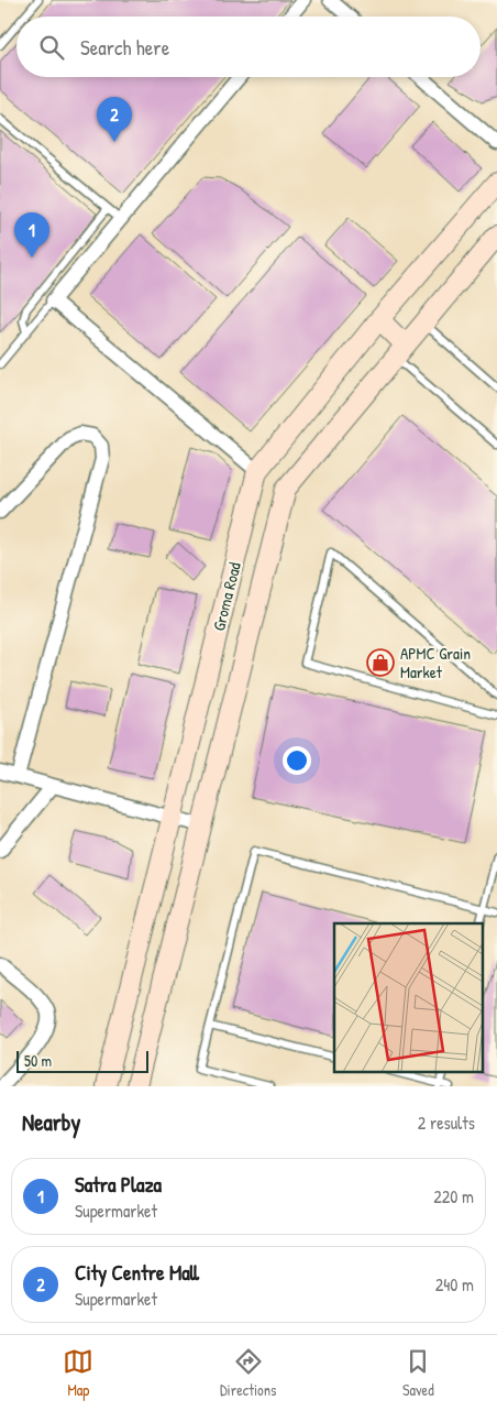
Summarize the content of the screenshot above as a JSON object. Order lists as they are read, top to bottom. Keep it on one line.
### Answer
{"streets":{"main road":["Groma Road"]},"places":{"shop":["APMC Grain Market"]},"scale_bar":"50 m","page":{"search":"Search here","pins":["2","1"],"scale":"50 m","heading":["Nearby","2 results"],"list":[{"mark":"1","name":"Satra Plaza","note":"Supermarket","value":"220 m"},{"mark":"2","name":"City Centre Mall","note":"Supermarket","value":"240 m"}],"nav":["Map","Directions","Saved"]}}
